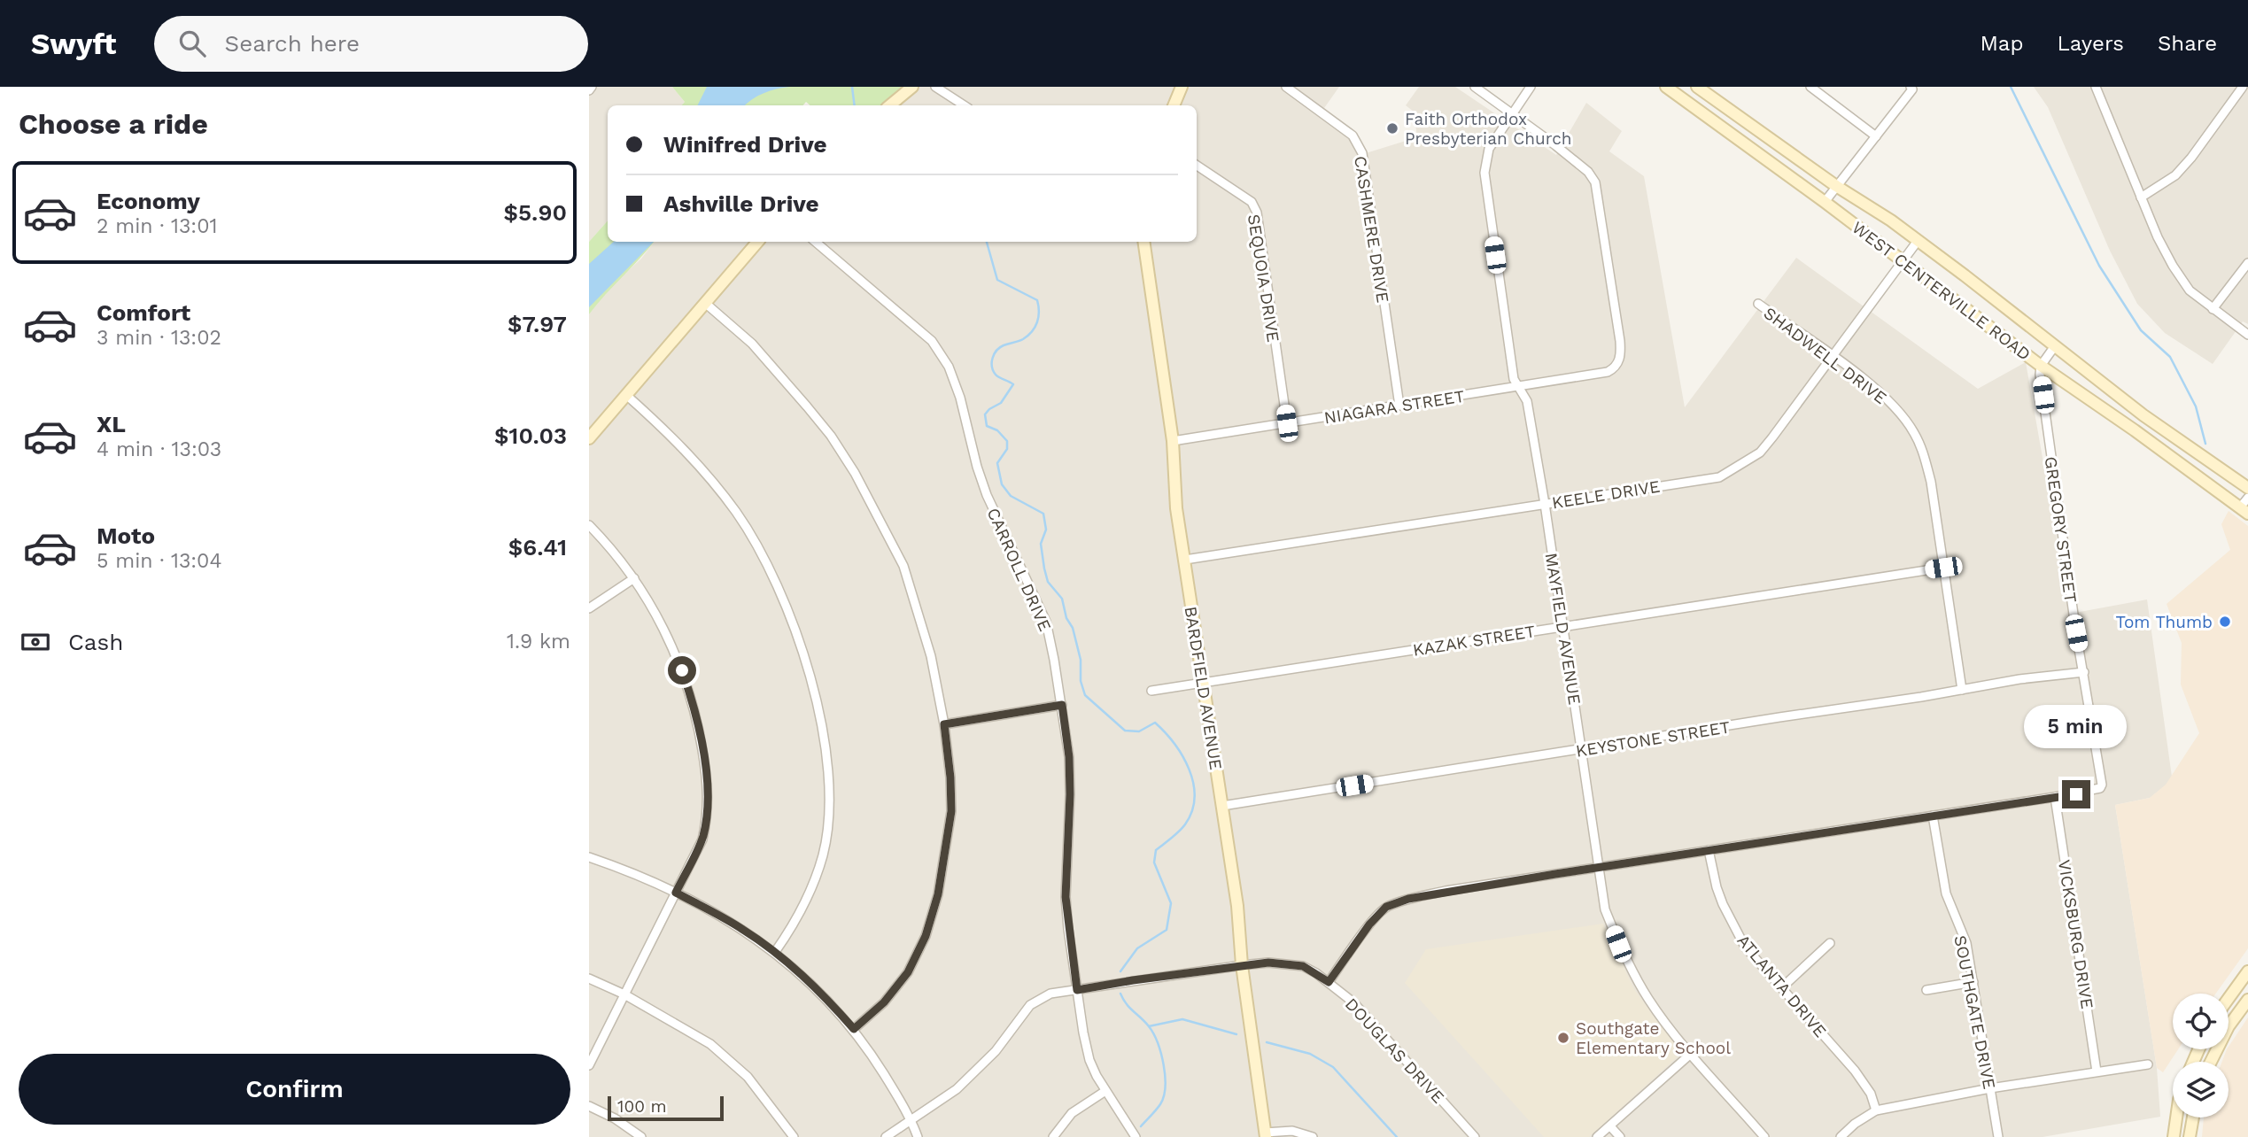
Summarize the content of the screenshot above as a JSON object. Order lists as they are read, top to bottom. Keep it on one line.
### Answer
{"streets":{"main road":["WEST CENTERVILLE ROAD","BARDFIELD AVENUE"],"street":["CASHMERE DRIVE","SEQUOIA DRIVE","SHADWELL DRIVE","NIAGARA STREET","KEELE DRIVE","GREGORY STREET","CARROLL DRIVE","MAYFIELD AVENUE","KAZAK STREET","KEYSTONE STREET","VICKSBURG DRIVE","ATLANTA DRIVE","SOUTHGATE DRIVE","DOUGLAS DRIVE"]},"crossings":[["CASHMERE DRIVE","NIAGARA STREET"],["SEQUOIA DRIVE","NIAGARA STREET"],["WEST CENTERVILLE ROAD","KEELE DRIVE"],["WEST CENTERVILLE ROAD","GREGORY STREET"],["SHADWELL DRIVE","KEELE DRIVE"],["SHADWELL DRIVE","KAZAK STREET"],["SHADWELL DRIVE","KEYSTONE STREET"],["NIAGARA STREET","MAYFIELD AVENUE"],["NIAGARA STREET","BARDFIELD AVENUE"],["KEELE DRIVE","MAYFIELD AVENUE"],["KEELE DRIVE","BARDFIELD AVENUE"],["GREGORY STREET","KEYSTONE STREET"],["GREGORY STREET","VICKSBURG DRIVE"],["CARROLL DRIVE","DOUGLAS DRIVE"],["MAYFIELD AVENUE","KAZAK STREET"],["MAYFIELD AVENUE","KEYSTONE STREET"],["KAZAK STREET","BARDFIELD AVENUE"],["BARDFIELD AVENUE","KEYSTONE STREET"],["BARDFIELD AVENUE","DOUGLAS DRIVE"]],"places":["Faith Orthodox Presbyterian Church","Tom Thumb","Southgate Elementary School"],"scale_bar":"100 m","page":{"header":"Swyft","search":"Search here","nav":["Map","Layers","Share"],"heading":"Choose a ride","banner":["Winifred Drive","Ashville Drive"],"list":[{"name":"Economy","note":"2 min · 13:01","value":"$5.90"},{"name":"Comfort","note":"3 min · 13:02","value":"$7.97"},{"name":"XL","note":"4 min · 13:03","value":"$10.03"},{"name":"Moto","note":"5 min · 13:04","value":"$6.41"}],"pay":["Cash","1.9 km"],"bubble":"5 min","buttons":"Confirm","scale":"100 m"}}
